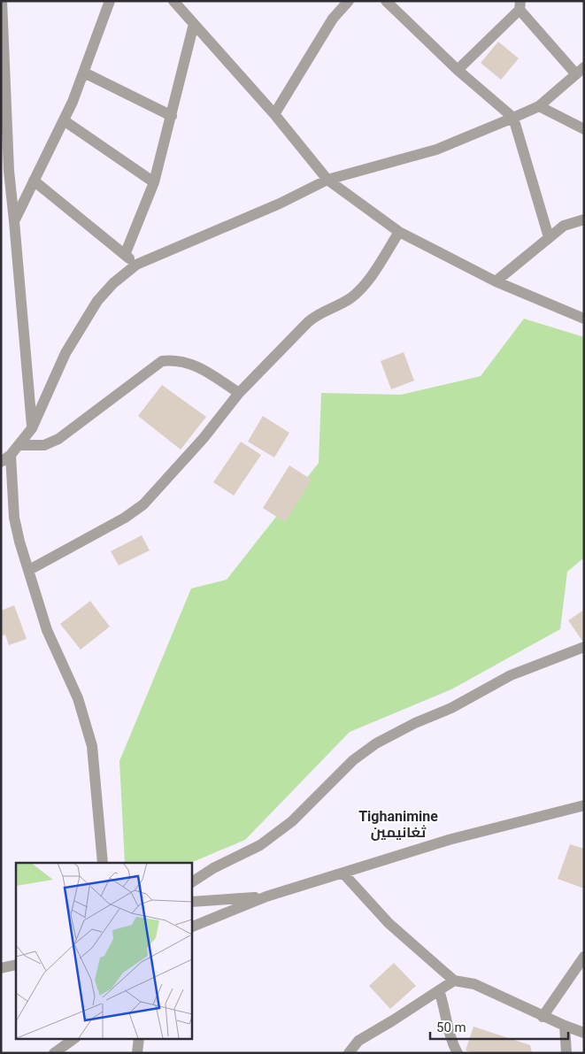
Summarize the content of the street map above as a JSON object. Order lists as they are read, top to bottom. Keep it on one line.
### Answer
{"districts":["Tighanimine ثغانيمين"],"scale_bar":"50 m"}
